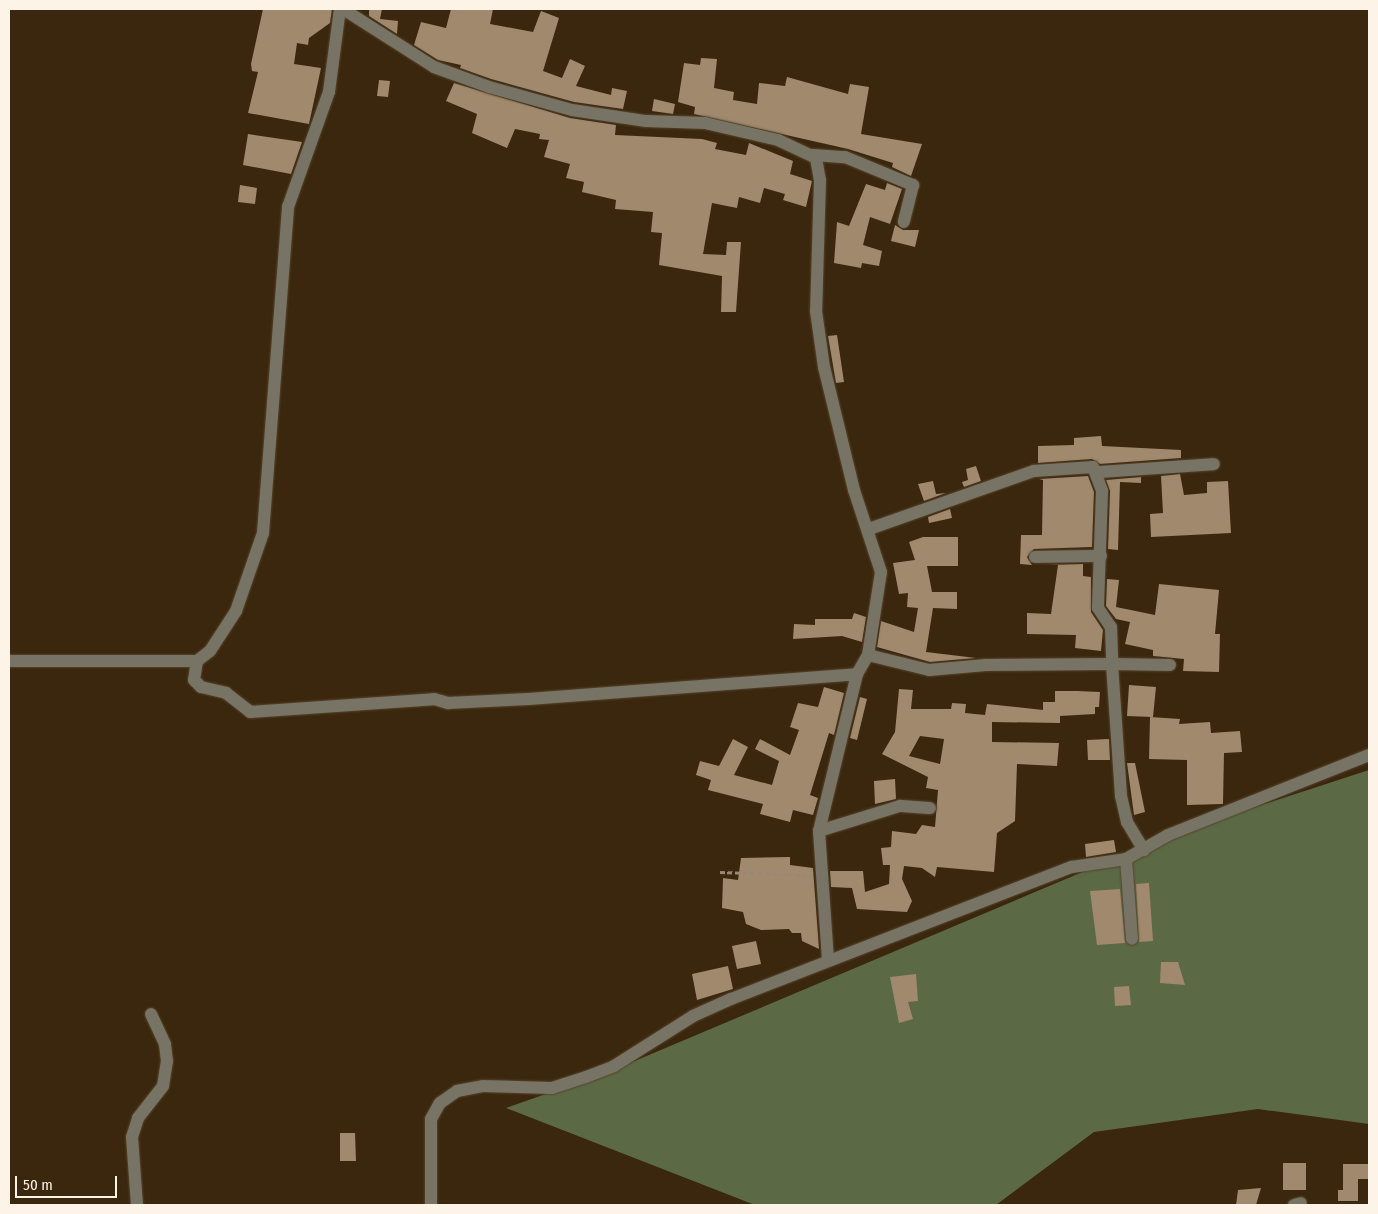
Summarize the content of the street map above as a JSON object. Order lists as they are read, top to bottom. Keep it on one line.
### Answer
{"scale_bar":"50 m"}
